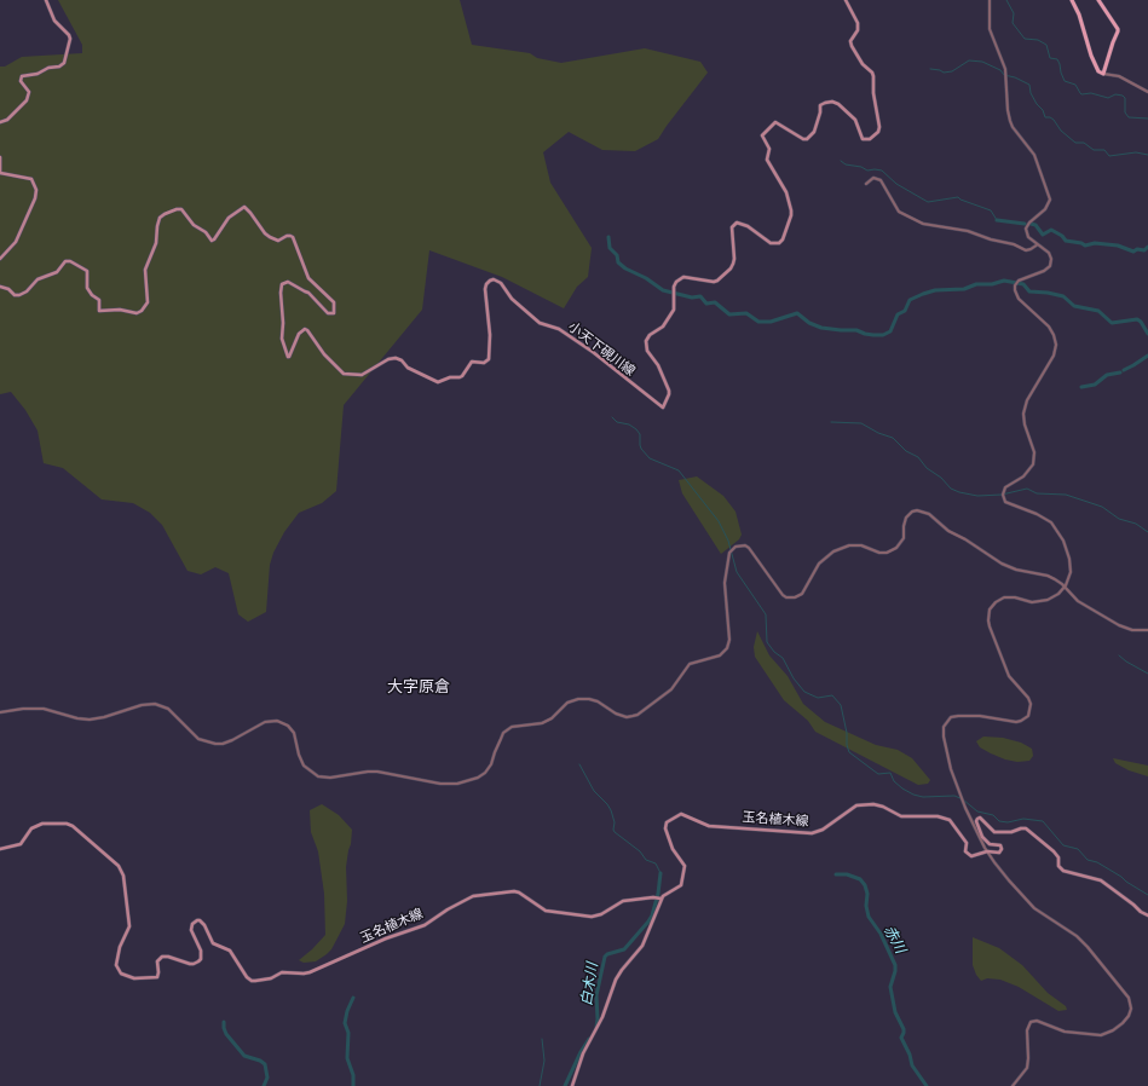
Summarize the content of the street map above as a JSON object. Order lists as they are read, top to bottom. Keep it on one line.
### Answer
{"streets":{"main road":["小天下硯川線","玉名植木線"]},"districts":["大字原倉"],"water":["赤川","白木川"]}
